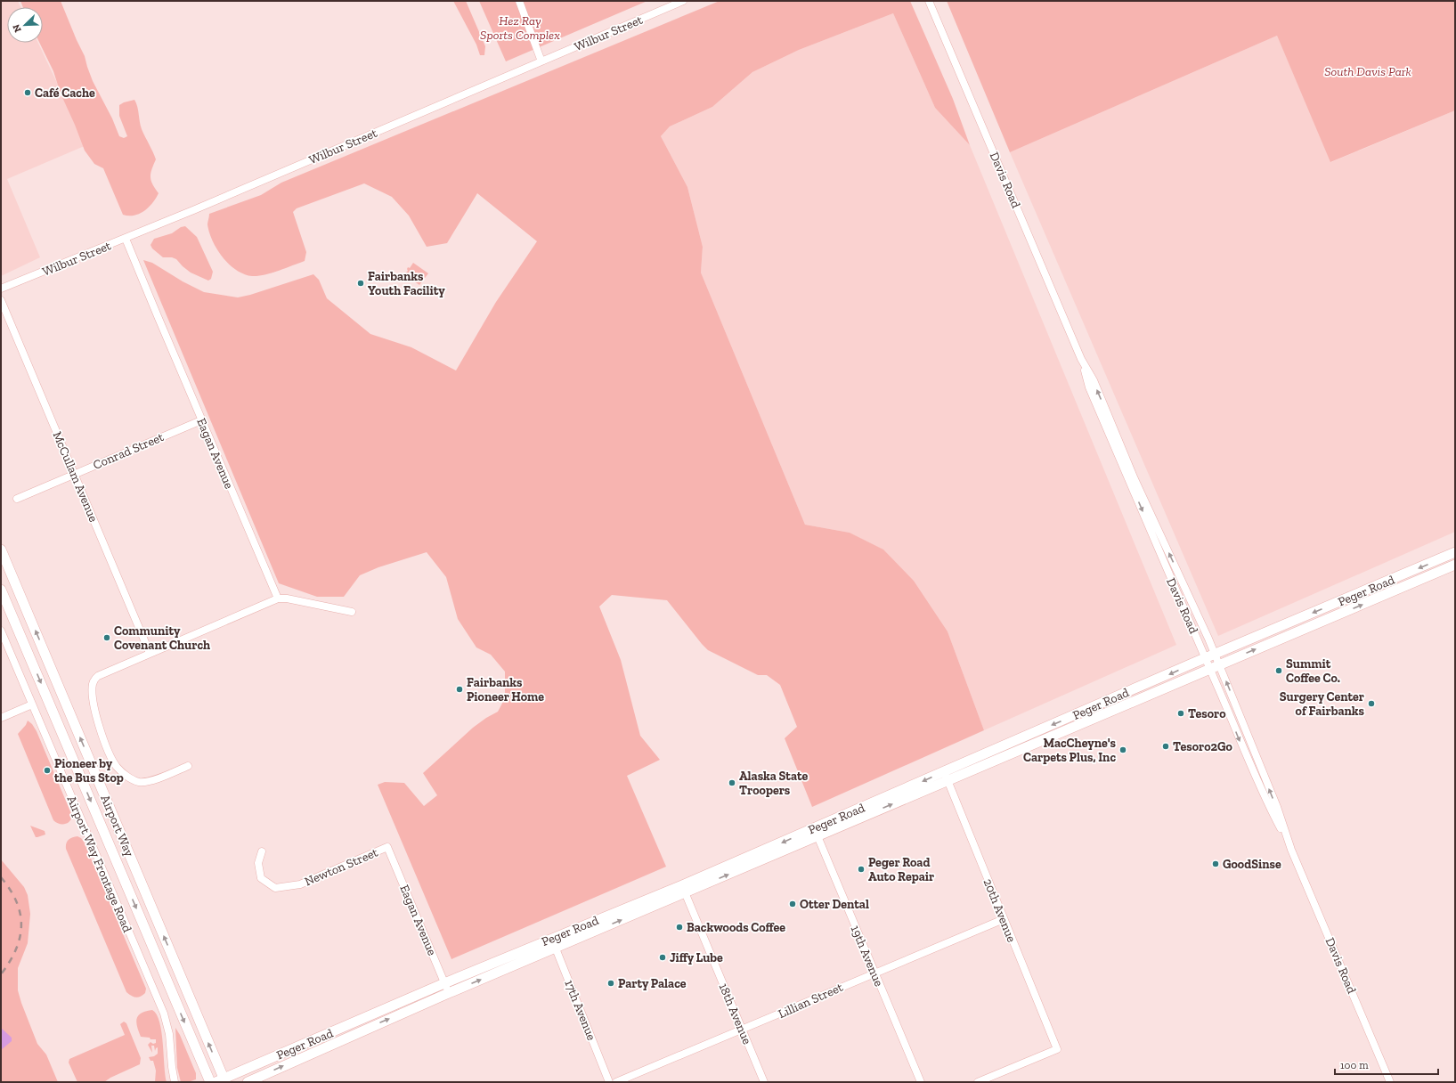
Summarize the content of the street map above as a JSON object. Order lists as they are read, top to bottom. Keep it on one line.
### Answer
{"streets":{"main road":["Peger Road","Airport Way"],"street":["Wilbur Street","Davis Road","Conrad Street","Eagan Avenue","McCullam Avenue","Airport Way Frontage Road","Newton Street","20th Avenue","19th Avenue","Lillian Street","17th Avenue","18th Avenue"]},"crossings":[["Wilbur Street","Eagan Avenue"],["Davis Road","Peger Road"],["Conrad Street","Eagan Avenue"],["Conrad Street","McCullam Avenue"],["Eagan Avenue","Peger Road"],["Eagan Avenue","Newton Street"],["Peger Road","Airport Way"],["Peger Road","20th Avenue"],["Peger Road","19th Avenue"],["Peger Road","17th Avenue"],["Peger Road","18th Avenue"],["20th Avenue","Lillian Street"],["19th Avenue","Lillian Street"],["Lillian Street","18th Avenue"]],"parks":["Hez Ray Sports Complex","South Davis Park"],"places":["Café Cache","Fairbanks Youth Facility","Community Covenant Church","Summit Coffee Co.","Fairbanks Pioneer Home","Surgery Center of Fairbanks","Tesoro","Tesoro2Go","MacCheyne's Carpets Plus, Inc","Pioneer by the Bus Stop","Alaska State Troopers","GoodSinse","Peger Road Auto Repair","Otter Dental","Backwoods Coffee","Jiffy Lube","Party Palace"],"scale_bar":"100 m","north":"bottom left"}
